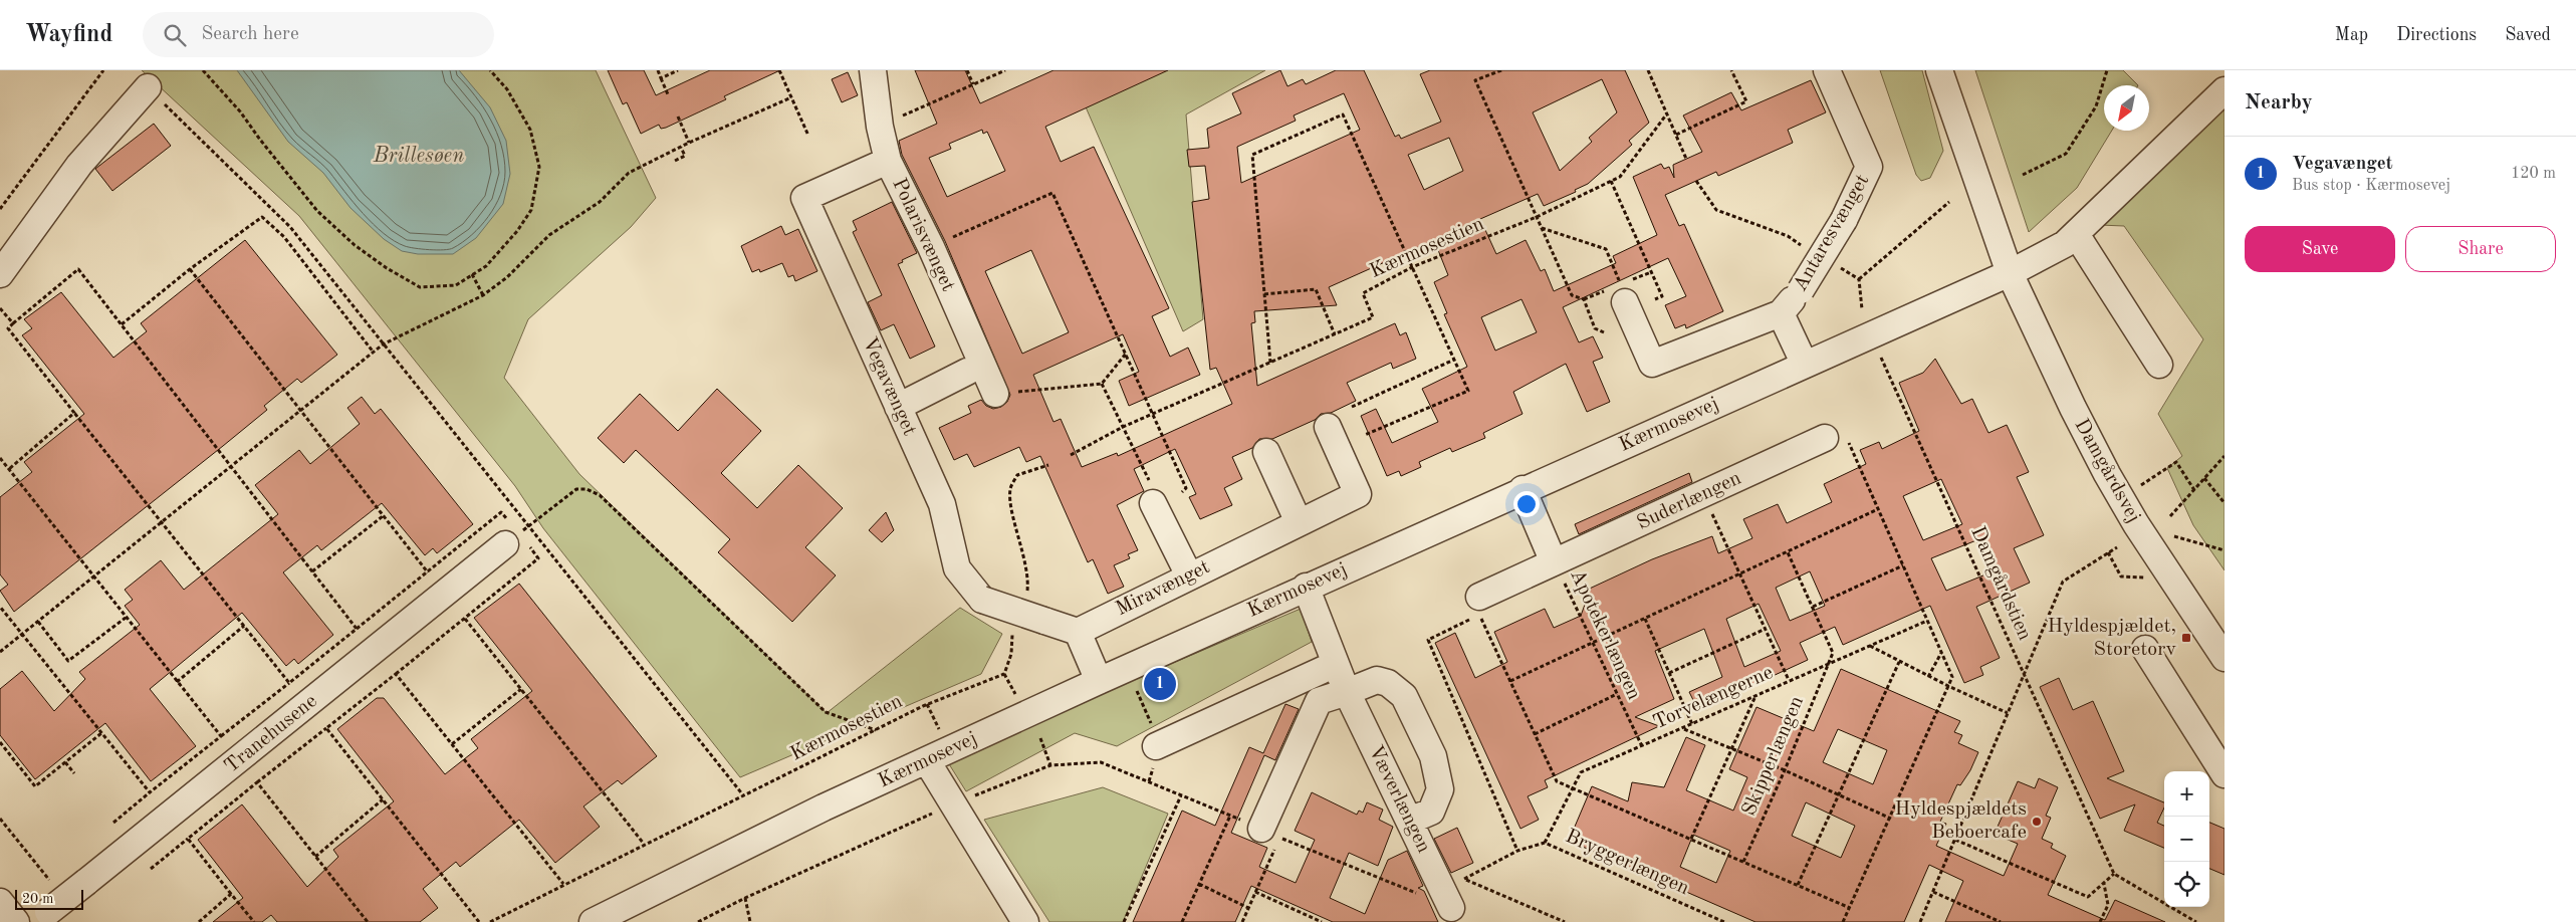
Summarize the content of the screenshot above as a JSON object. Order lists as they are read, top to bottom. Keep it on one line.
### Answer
{"streets":{"street":["Antaresvænget","Polarisvænget","Vegavænget","Kærmosevej","Damgårdsvej","Suderlængen","Miravænget","Tranehusene","Væverlængen"],"path":["Kærmosestien","Damgårdstien","Apotekerlængen","Torvelængerne","Skipperlængen","Bryggerlængen"]},"crossings":[["Antaresvænget","Kærmosevej"],["Polarisvænget","Vegavænget"],["Vegavænget","Miravænget"],["Kærmosevej","Damgårdsvej"],["Kærmosevej","Væverlængen"],["Suderlængen","Apotekerlængen"],["Apotekerlængen","Torvelængerne"],["Torvelængerne","Skipperlængen"],["Torvelængerne","Bryggerlængen"]],"water":["Brillesøen"],"places":{"transit":["Hyldespjældet, Storetorv"],"other":["Hyldespjældets Beboercafe"]},"scale_bar":"20 m","north":"bottom left","page":{"header":"Wayfind","search":"Search here","nav":["Map","Directions","Saved"],"heading":"Nearby","list":[{"mark":"1","name":"Vegavænget","note":"Bus stop · Kærmosevej","value":"120 m"}],"buttons":["Save","Share"],"pins":"1","map_buttons":["+","−"],"scale":"20 m"}}
